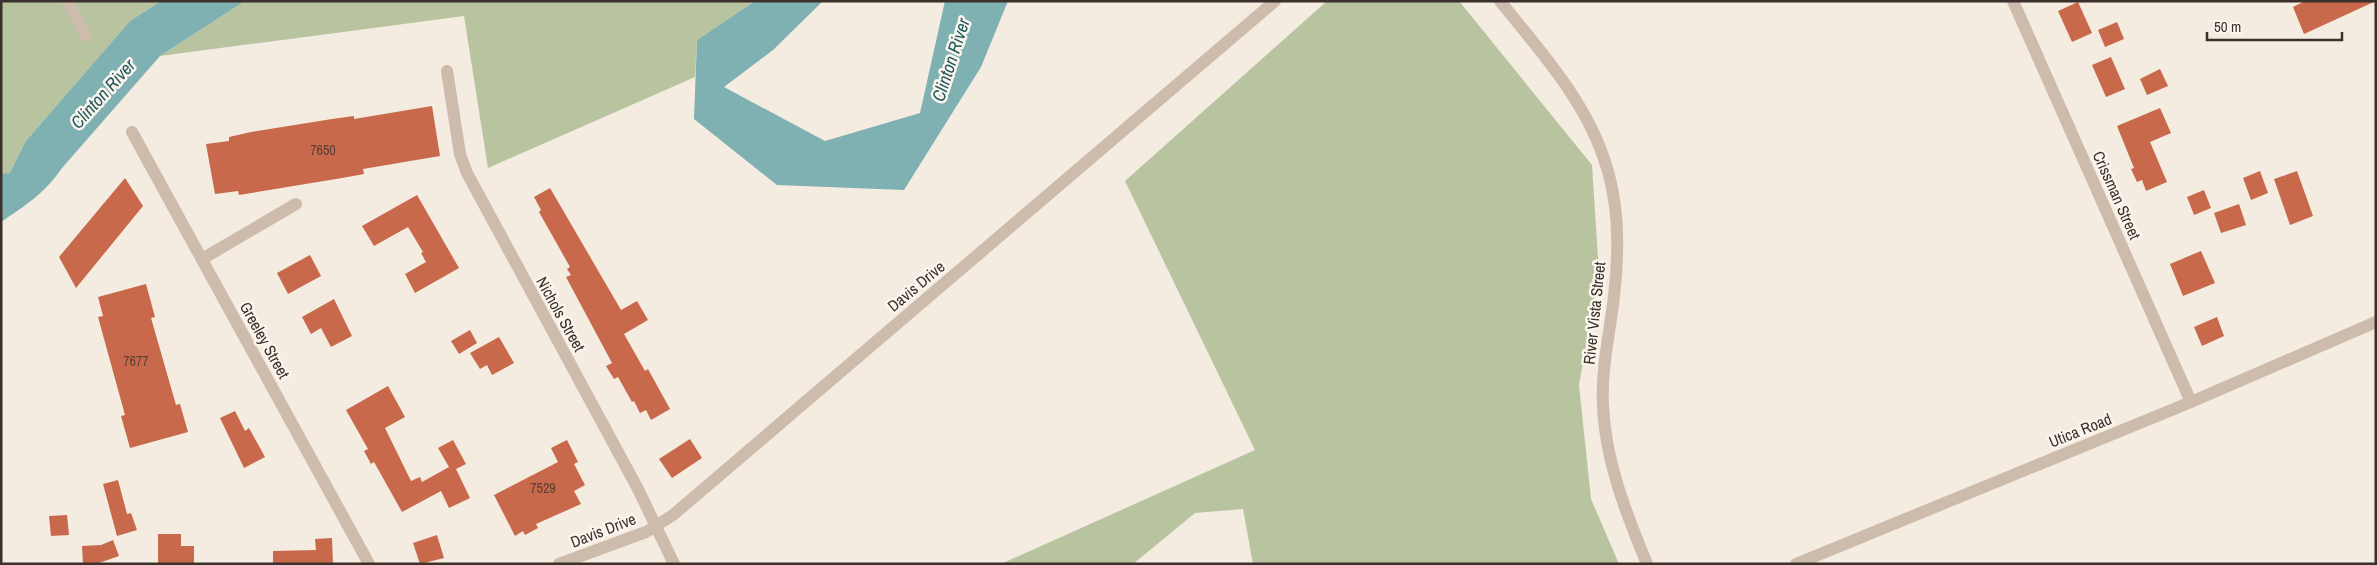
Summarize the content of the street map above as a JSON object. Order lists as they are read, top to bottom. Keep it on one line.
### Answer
{"streets":{"street":["Crissman Street","Davis Drive","River Vista Street","Nichols Street","Greeley Street","Utica Road"]},"crossings":[["Crissman Street","Utica Road"],["Davis Drive","Nichols Street"]],"water":["Clinton River"],"house_numbers":["7650","7677","7529"],"scale_bar":"50 m"}
